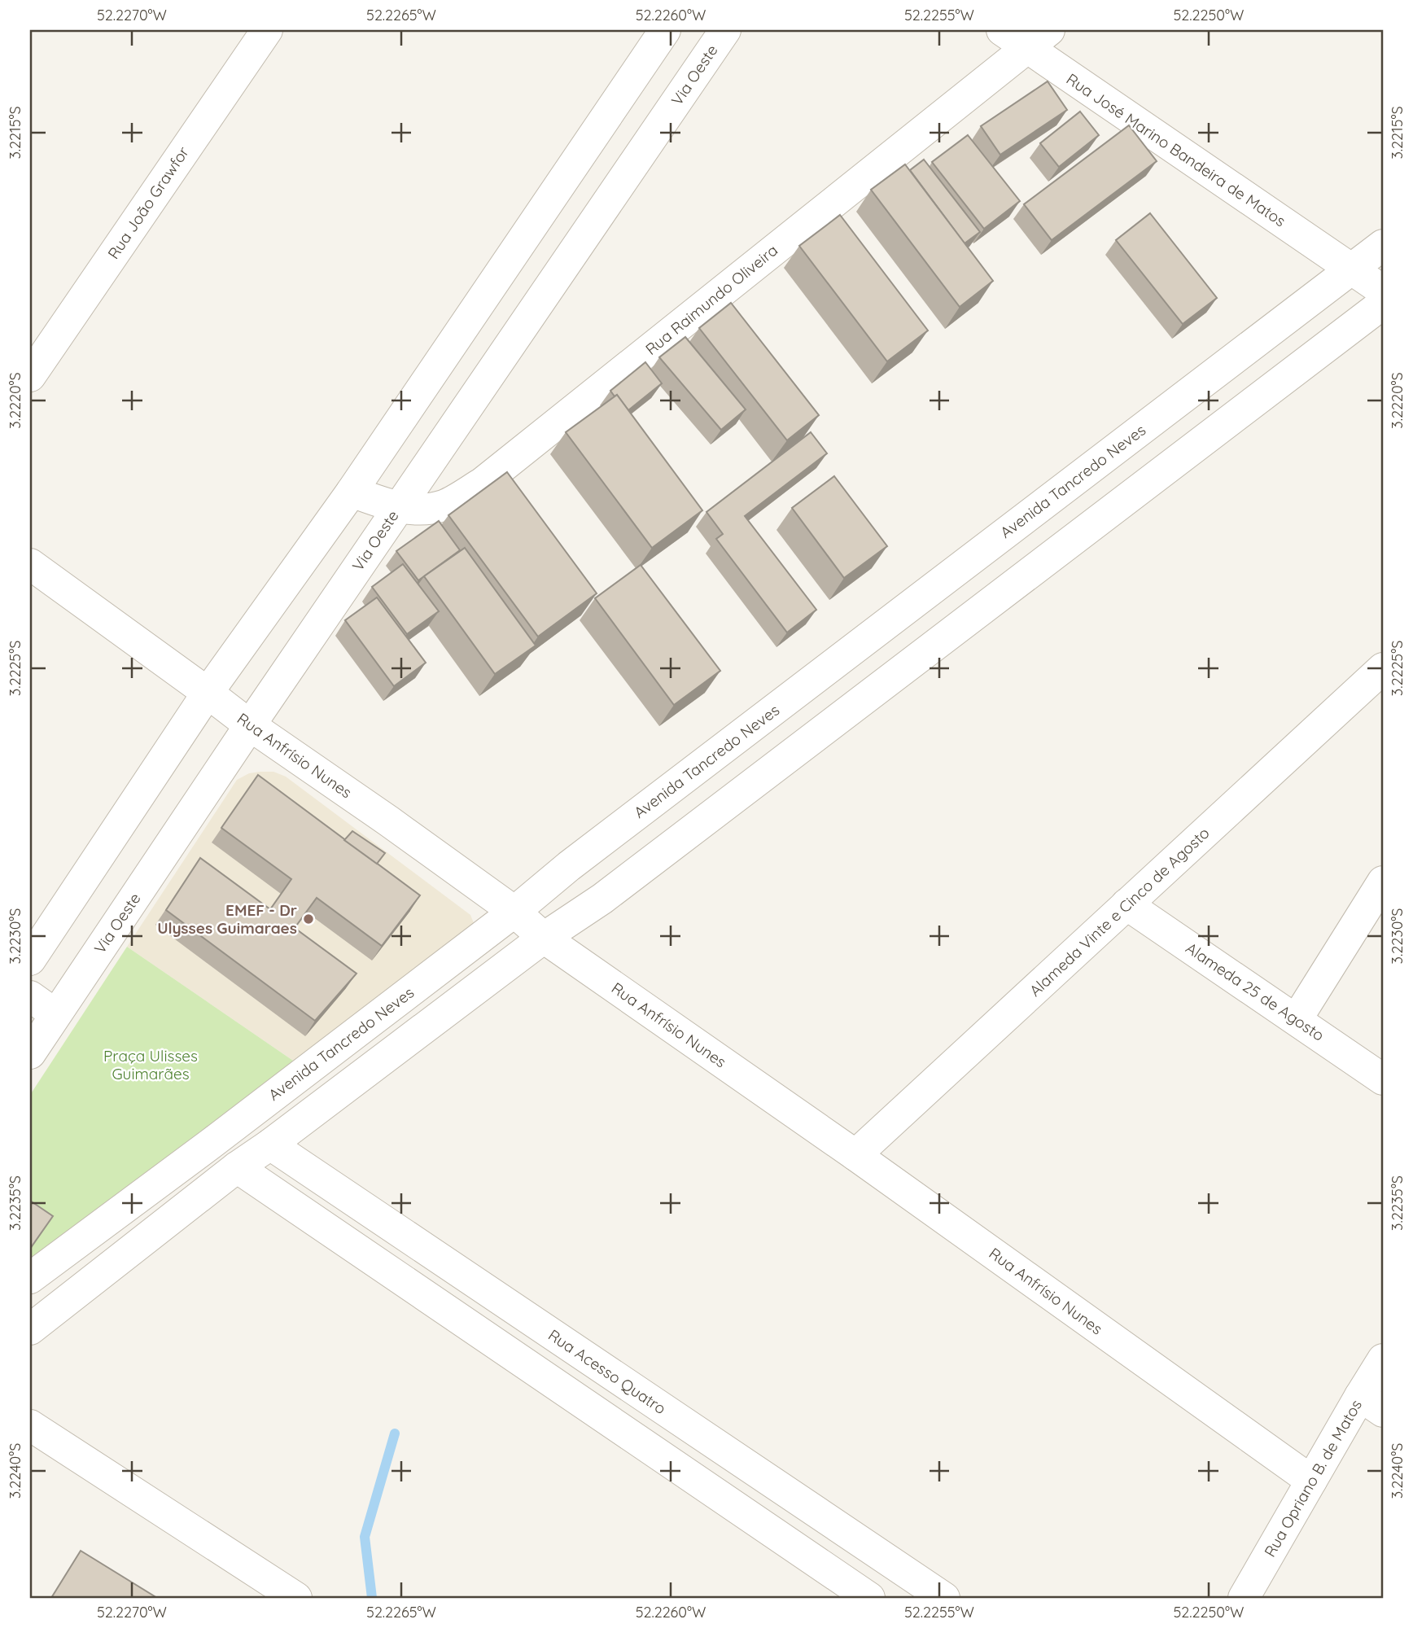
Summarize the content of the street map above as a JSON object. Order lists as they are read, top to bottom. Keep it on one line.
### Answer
{"streets":{"street":["Via Oeste","Rua José Marino Bandeira de Matos","Rua João Grawfor","Rua Raimundo Oliveira","Avenida Tancredo Neves","Rua Anfrísio Nunes","Alameda Vinte e Cinco de Agosto","Alameda 25 de Agosto","Rua Acesso Quatro","Rua Opriano B. de Matos"]},"crossings":[["Via Oeste","Rua Raimundo Oliveira"],["Via Oeste","Rua Anfrísio Nunes"],["Rua José Marino Bandeira de Matos","Rua Raimundo Oliveira"],["Rua José Marino Bandeira de Matos","Avenida Tancredo Neves"],["Avenida Tancredo Neves","Rua Anfrísio Nunes"],["Rua Anfrísio Nunes","Alameda Vinte e Cinco de Agosto"],["Rua Anfrísio Nunes","Rua Opriano B. de Matos"],["Alameda Vinte e Cinco de Agosto","Alameda 25 de Agosto"]],"parks":["Praça Ulisses Guimarães"],"places":["EMEF - Dr Ulysses Guimaraes"],"coordinates":["52.2270°W","52.2265°W","52.2260°W","52.2255°W","52.2250°W","3.2215°S","3.2220°S","3.2225°S","3.2230°S","3.2235°S","3.2240°S"]}
